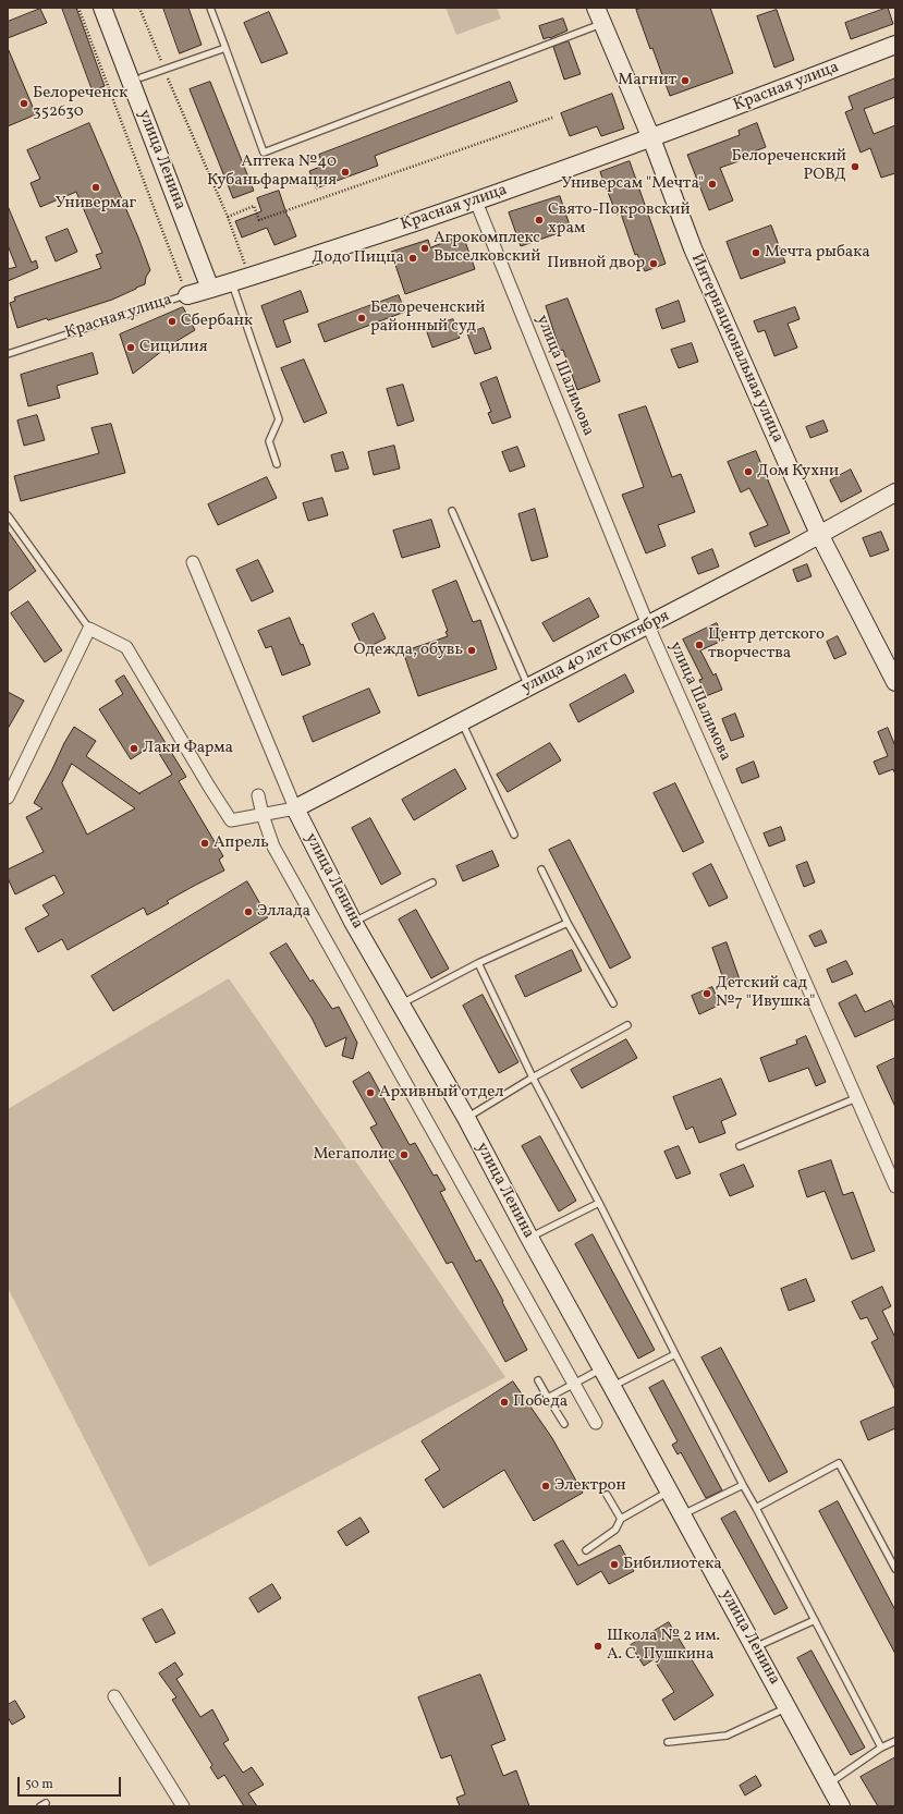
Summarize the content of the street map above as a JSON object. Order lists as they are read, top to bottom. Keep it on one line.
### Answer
{"streets":{"street":["Красная улица","улица Ленина","Интернациональная улица","улица Шалимова","улица 40 лет Октября"]},"crossings":[["Красная улица","улица Ленина"],["Красная улица","Интернациональная улица"],["Красная улица","улица Шалимова"],["улица Ленина","улица 40 лет Октября"],["Интернациональная улица","улица 40 лет Октября"],["улица Шалимова","улица 40 лет Октября"]],"places":["Магнит","Белореченск 352630","Белореченский РОВД","Аптека №40 Кубаньфармация","Универсам \"Мечта\"","Универмаг","Свято-Покровский храм","Агрокомплекс Выселковский","Мечта рыбака","Додо Пицца","Пивной двор","Белореченский районный суд","Сбербанк","Сицилия","Дом Кухни","Центр детского творчества","Одежда, обувь","Лаки Фарма","Апрель","Эллада","Детский сад №7 \"Ивушка\"","Архивный отдел","Мегаполис","Победа","Электрон","Бибилиотека","Школа № 2 им. А. С. Пушкина"],"scale_bar":"50 m"}
